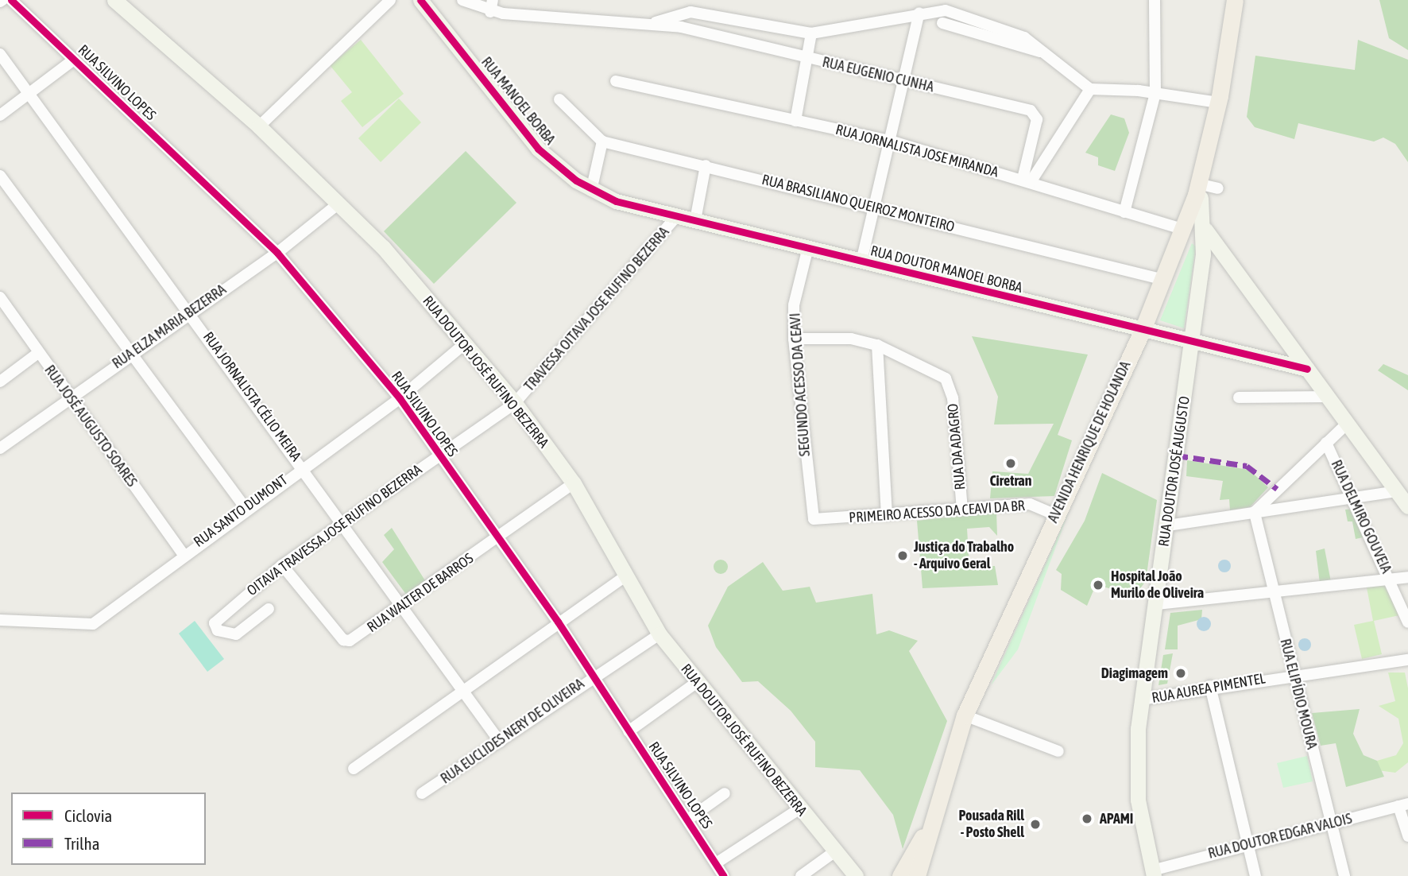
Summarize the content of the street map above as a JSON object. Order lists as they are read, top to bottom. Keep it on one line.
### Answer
{"streets":{"main road":["RUA MANOEL BORBA","RUA DOUTOR MANOEL BORBA","RUA DOUTOR JOSÉ RUFINO BEZERRA","AVENIDA HENRIQUE DE HOLANDA","RUA DOUTOR JOSÉ AUGUSTO"],"street":["RUA EUGENIO CUNHA","RUA SILVINO LOPES","RUA JORNALISTA JOSE MIRANDA","RUA BRASILIANO QUEIROZ MONTEIRO","TRAVESSA OITAVA JOSE RUFINO BEZERRA","RUA ELZA MARIA BEZERRA","SEGUNDO ACESSO DA CEAVI","RUA JORNALISTA CÉLIO MEIRA","RUA JOSÉ AUGUSTO SOARES","RUA DA ADAGRO","RUA SANTO DUMONT","PRIMEIRO ACESSO DA CEAVI DA BR","RUA DELMIRO GOUVEIA","OITAVA TRAVESSA JOSE RUFINO BEZERRA","RUA WALTER DE BARROS","RUA AUREA PIMENTEL","RUA ELIPÍDIO MOURA","RUA EUCLIDES NERY DE OLIVEIRA","RUA DOUTOR EDGAR VALOIS"]},"crossings":[["RUA EUGENIO CUNHA","RUA JORNALISTA JOSE MIRANDA"],["RUA SILVINO LOPES","RUA ELZA MARIA BEZERRA"],["RUA SILVINO LOPES","RUA SANTO DUMONT"],["RUA SILVINO LOPES","OITAVA TRAVESSA JOSE RUFINO BEZERRA"],["RUA SILVINO LOPES","RUA WALTER DE BARROS"],["RUA SILVINO LOPES","RUA EUCLIDES NERY DE OLIVEIRA"],["RUA MANOEL BORBA","RUA DOUTOR MANOEL BORBA"],["RUA MANOEL BORBA","TRAVESSA OITAVA JOSE RUFINO BEZERRA"],["RUA JORNALISTA JOSE MIRANDA","AVENIDA HENRIQUE DE HOLANDA"],["RUA BRASILIANO QUEIROZ MONTEIRO","AVENIDA HENRIQUE DE HOLANDA"],["RUA DOUTOR MANOEL BORBA","TRAVESSA OITAVA JOSE RUFINO BEZERRA"],["RUA DOUTOR MANOEL BORBA","SEGUNDO ACESSO DA CEAVI"],["RUA DOUTOR MANOEL BORBA","AVENIDA HENRIQUE DE HOLANDA"],["RUA DOUTOR MANOEL BORBA","RUA DOUTOR JOSÉ AUGUSTO"],["TRAVESSA OITAVA JOSE RUFINO BEZERRA","RUA DOUTOR JOSÉ RUFINO BEZERRA"],["TRAVESSA OITAVA JOSE RUFINO BEZERRA","OITAVA TRAVESSA JOSE RUFINO BEZERRA"],["RUA ELZA MARIA BEZERRA","RUA DOUTOR JOSÉ RUFINO BEZERRA"],["RUA ELZA MARIA BEZERRA","RUA JORNALISTA CÉLIO MEIRA"],["RUA ELZA MARIA BEZERRA","RUA JOSÉ AUGUSTO SOARES"],["RUA DOUTOR JOSÉ RUFINO BEZERRA","RUA SANTO DUMONT"],["RUA DOUTOR JOSÉ RUFINO BEZERRA","OITAVA TRAVESSA JOSE RUFINO BEZERRA"],["RUA DOUTOR JOSÉ RUFINO BEZERRA","RUA WALTER DE BARROS"],["RUA DOUTOR JOSÉ RUFINO BEZERRA","RUA EUCLIDES NERY DE OLIVEIRA"],["SEGUNDO ACESSO DA CEAVI","RUA DA ADAGRO"],["SEGUNDO ACESSO DA CEAVI","PRIMEIRO ACESSO DA CEAVI DA BR"],["RUA JORNALISTA CÉLIO MEIRA","RUA SANTO DUMONT"],["RUA JORNALISTA CÉLIO MEIRA","OITAVA TRAVESSA JOSE RUFINO BEZERRA"],["RUA JORNALISTA CÉLIO MEIRA","RUA WALTER DE BARROS"],["RUA JORNALISTA CÉLIO MEIRA","RUA EUCLIDES NERY DE OLIVEIRA"],["RUA JOSÉ AUGUSTO SOARES","RUA SANTO DUMONT"],["AVENIDA HENRIQUE DE HOLANDA","PRIMEIRO ACESSO DA CEAVI DA BR"],["RUA DA ADAGRO","PRIMEIRO ACESSO DA CEAVI DA BR"],["RUA DOUTOR JOSÉ AUGUSTO","RUA AUREA PIMENTEL"],["RUA DOUTOR JOSÉ AUGUSTO","RUA DOUTOR EDGAR VALOIS"],["OITAVA TRAVESSA JOSE RUFINO BEZERRA","RUA WALTER DE BARROS"],["RUA AUREA PIMENTEL","RUA ELIPÍDIO MOURA"],["RUA ELIPÍDIO MOURA","RUA DOUTOR EDGAR VALOIS"]],"places":["Ciretran","Justiça do Trabalho - Arquivo Geral","Hospital João Murilo de Oliveira","Diagimagem","APAMI","Pousada Rill - Posto Shell"],"legend":["Ciclovia","Trilha"]}
